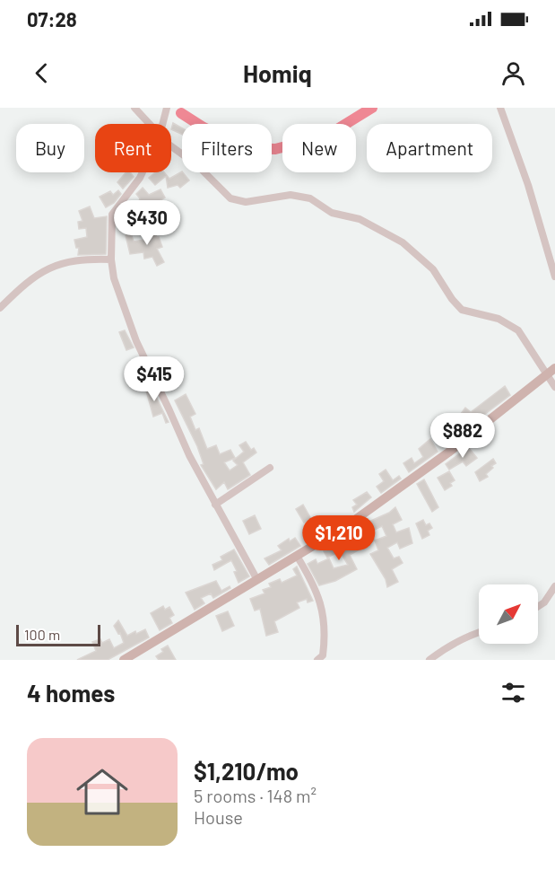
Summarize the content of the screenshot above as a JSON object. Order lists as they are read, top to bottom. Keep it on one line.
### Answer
{"scale_bar":"100 m","north":"top right","page":{"status":"07:28","header":"Homiq","chip":["Buy","Rent","Filters","New","Apartment"],"price":["$430","$415","$882","$1,210"],"scale":"100 m","heading":"4 homes","list":[{"name":"$1,210/mo","note":"5 rooms · 148 m² · House"}]}}
